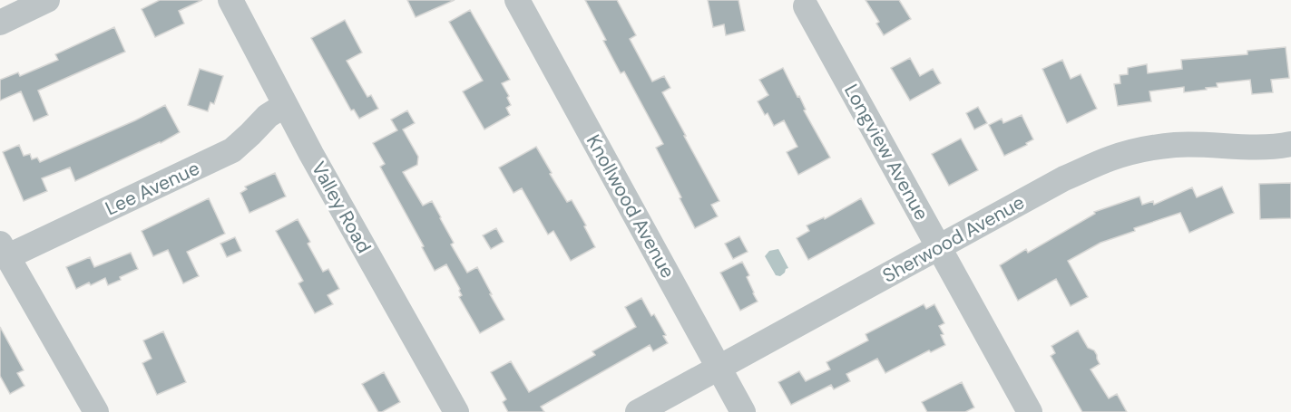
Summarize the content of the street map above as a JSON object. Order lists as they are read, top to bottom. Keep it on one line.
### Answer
{"streets":{"street":["Longview Avenue","Lee Avenue","Knollwood Avenue","Valley Road","Sherwood Avenue"]},"crossings":[["Longview Avenue","Sherwood Avenue"],["Lee Avenue","Valley Road"],["Knollwood Avenue","Sherwood Avenue"]]}
